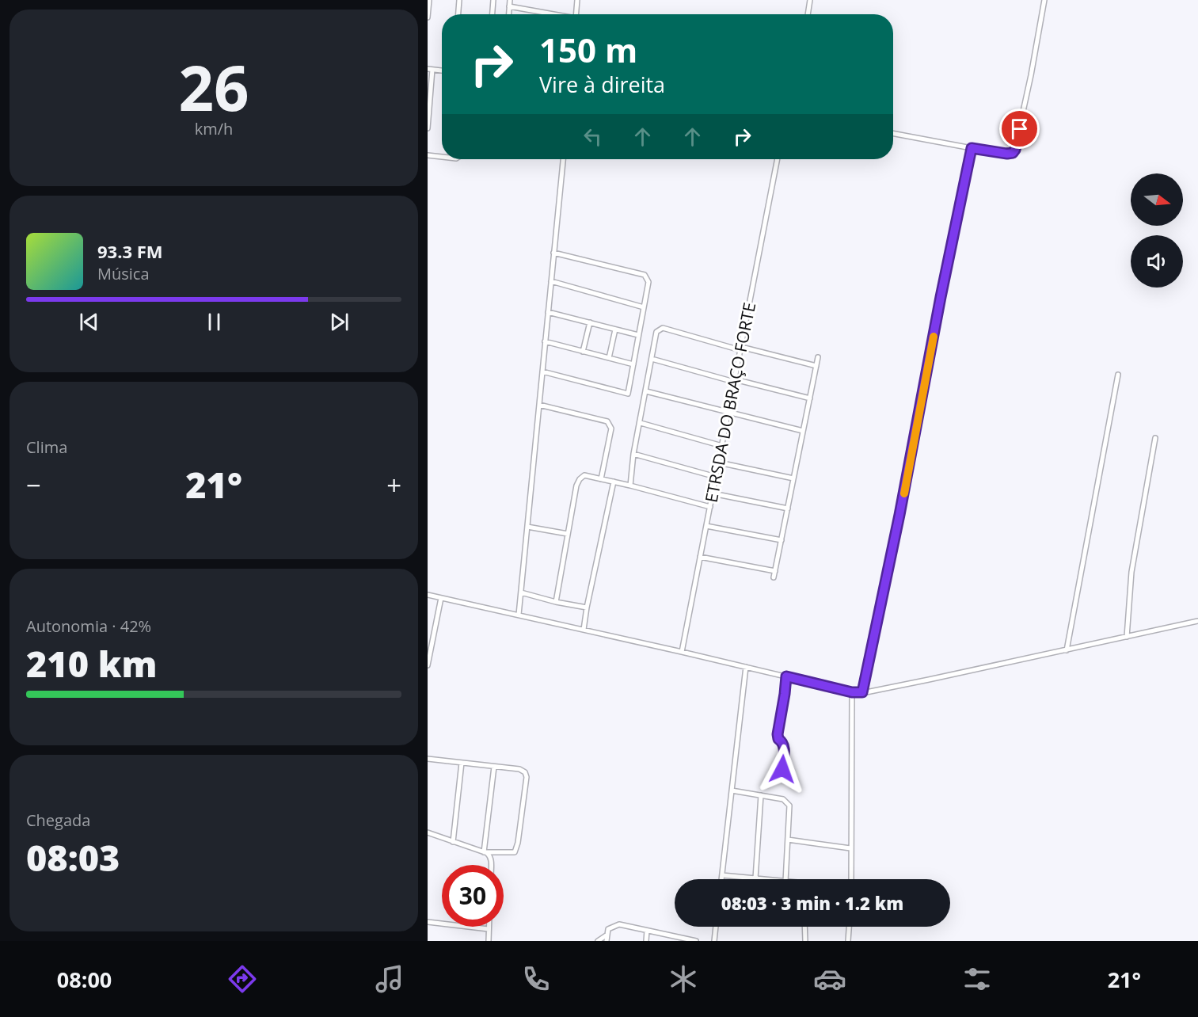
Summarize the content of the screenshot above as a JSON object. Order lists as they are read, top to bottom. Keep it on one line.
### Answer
{"streets":{"street":["ETRSDA DO BRAÇO FORTE"]},"north":"right","page":{"tile":[["26","km/h"],"Clima",["Autonomia · 42%","210 km"],["Chegada","08:03"]],"turn":["150 m","Vire à direita"],"song":["93.3 FM","Música"],"heat":["−","21°","+"],"limit":"30","trip":"08:03 · 3 min · 1.2 km","tabs":["08:00","21°"]}}
